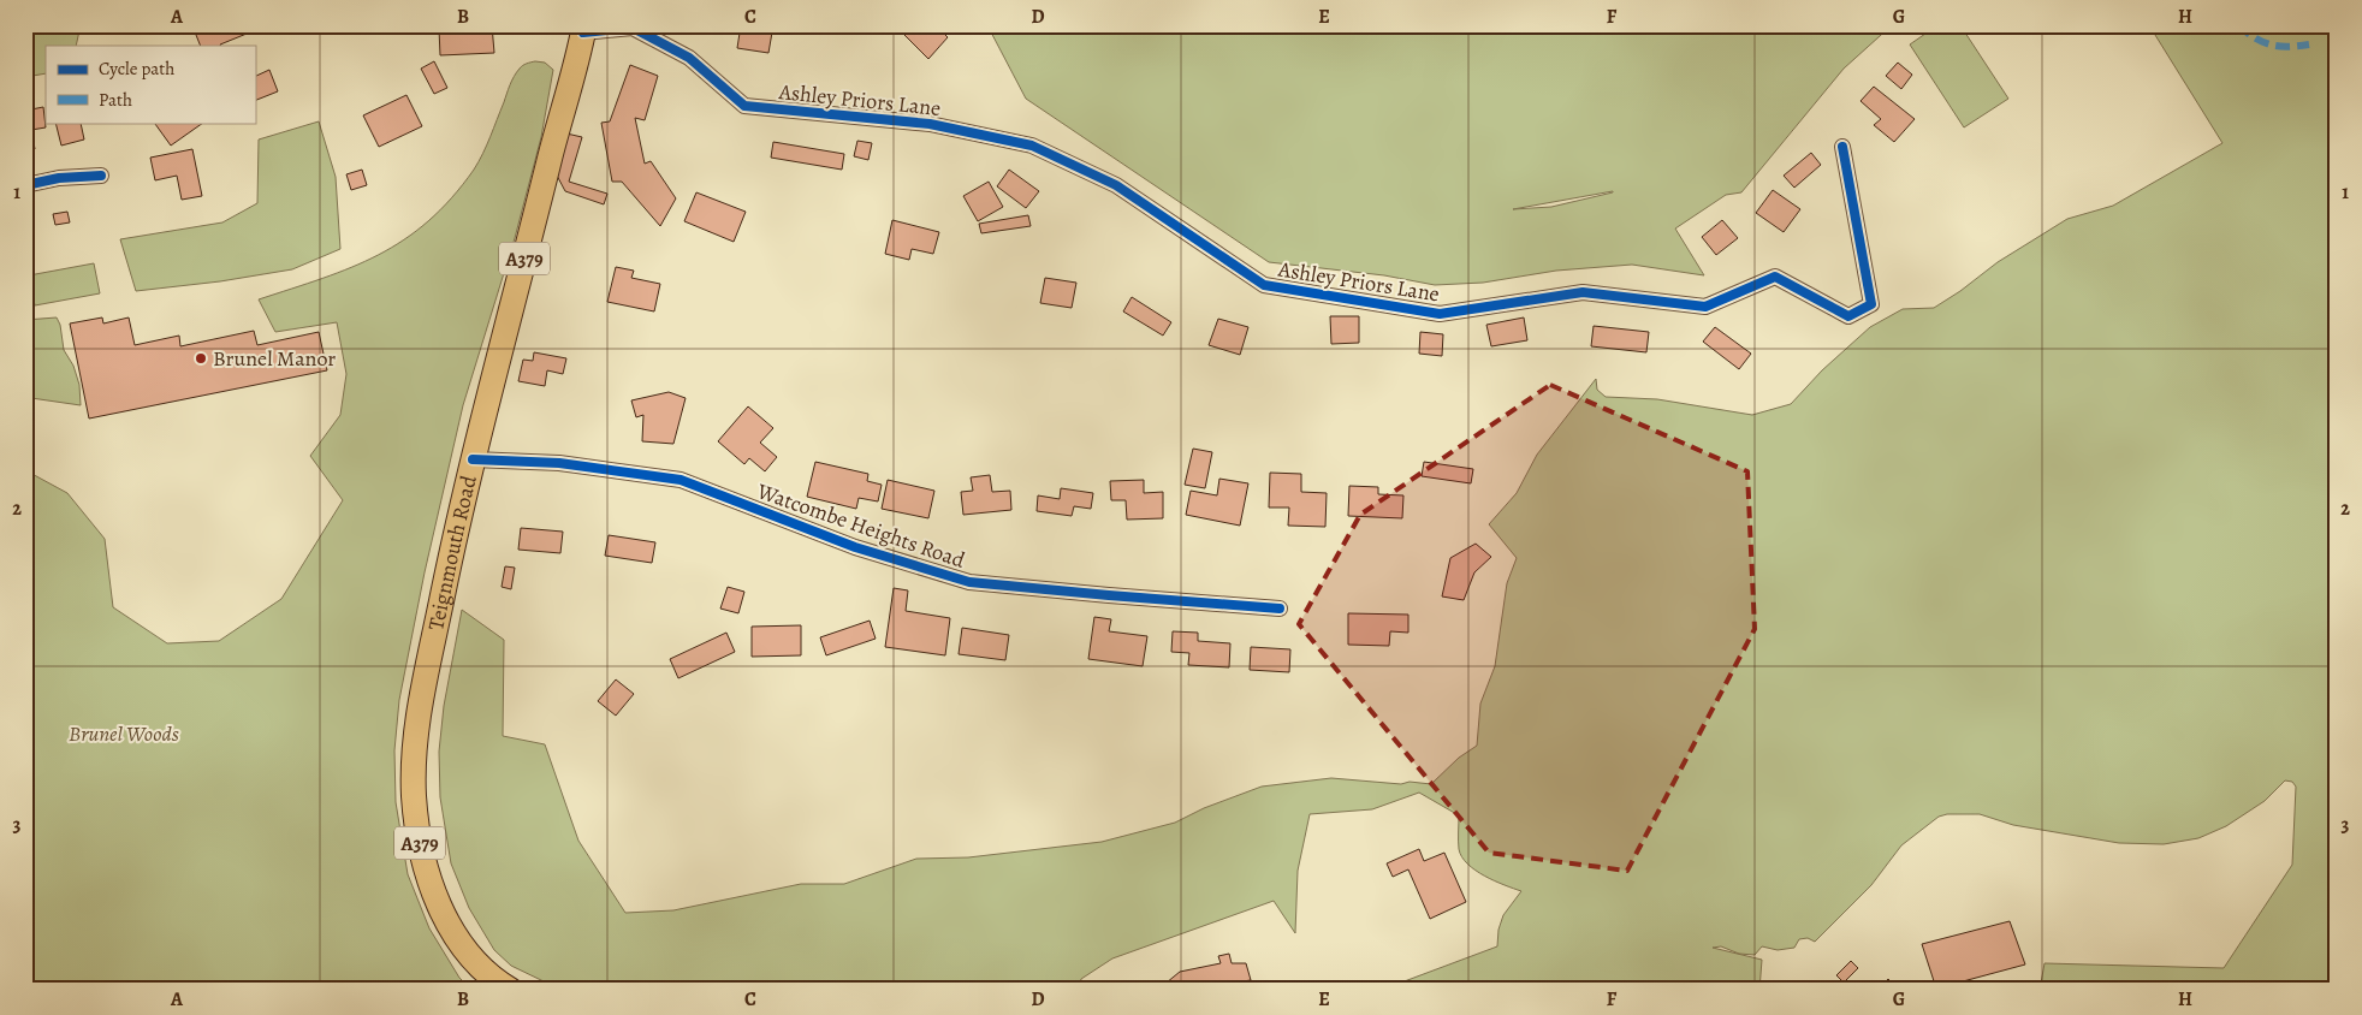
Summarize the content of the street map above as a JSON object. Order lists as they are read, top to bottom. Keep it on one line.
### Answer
{"streets":{"main road":["A379","Teignmouth Road"],"street":["Ashley Priors Lane","Watcombe Heights Road"]},"crossings":[["Ashley Priors Lane","Teignmouth Road"],["Watcombe Heights Road","Teignmouth Road"]],"parks":["Brunel Woods"],"places":["Brunel Manor"],"legend":["Cycle path","Path"],"grid":{"columns":["A","B","C","D","E","F","G","H"],"rows":["1","2","3"]}}
